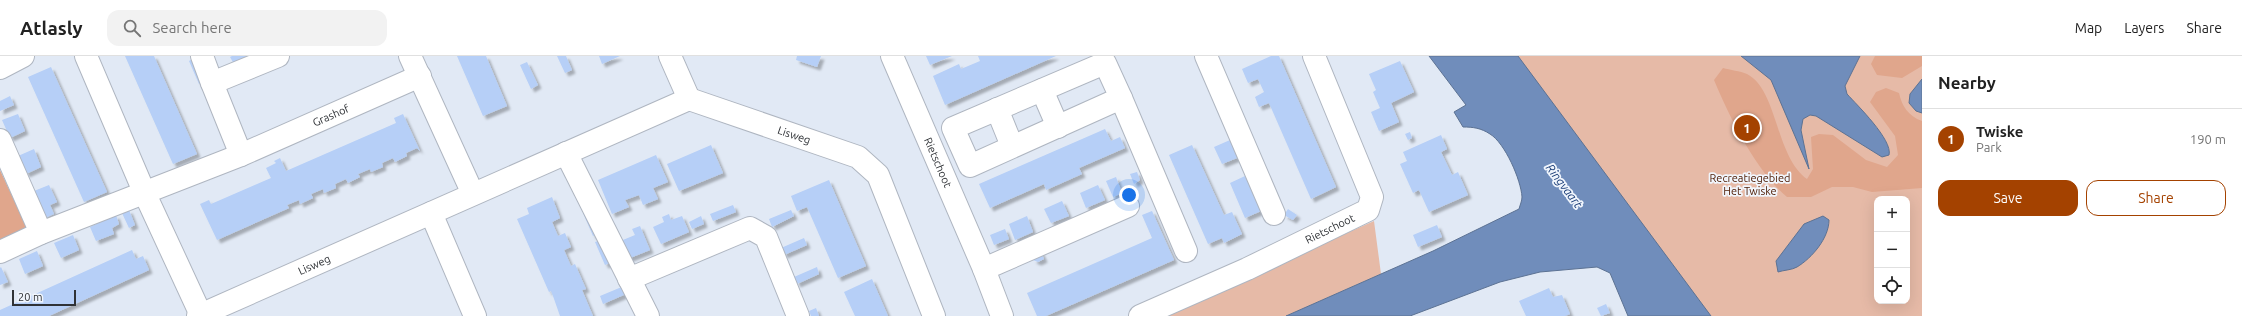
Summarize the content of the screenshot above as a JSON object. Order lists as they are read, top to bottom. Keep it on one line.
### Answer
{"streets":{"street":["Grashof","Lisweg","Rietschoot"]},"water":["Ringvaart"],"parks":["Recreatiegebied Het Twiske"],"scale_bar":"20 m","page":{"header":"Atlasly","search":"Search here","nav":["Map","Layers","Share"],"heading":"Nearby","list":[{"mark":"1","name":"Twiske","note":"Park","value":"190 m"}],"pins":"1","buttons":["Save","Share"],"map_buttons":["+","−"],"scale":"20 m"}}
